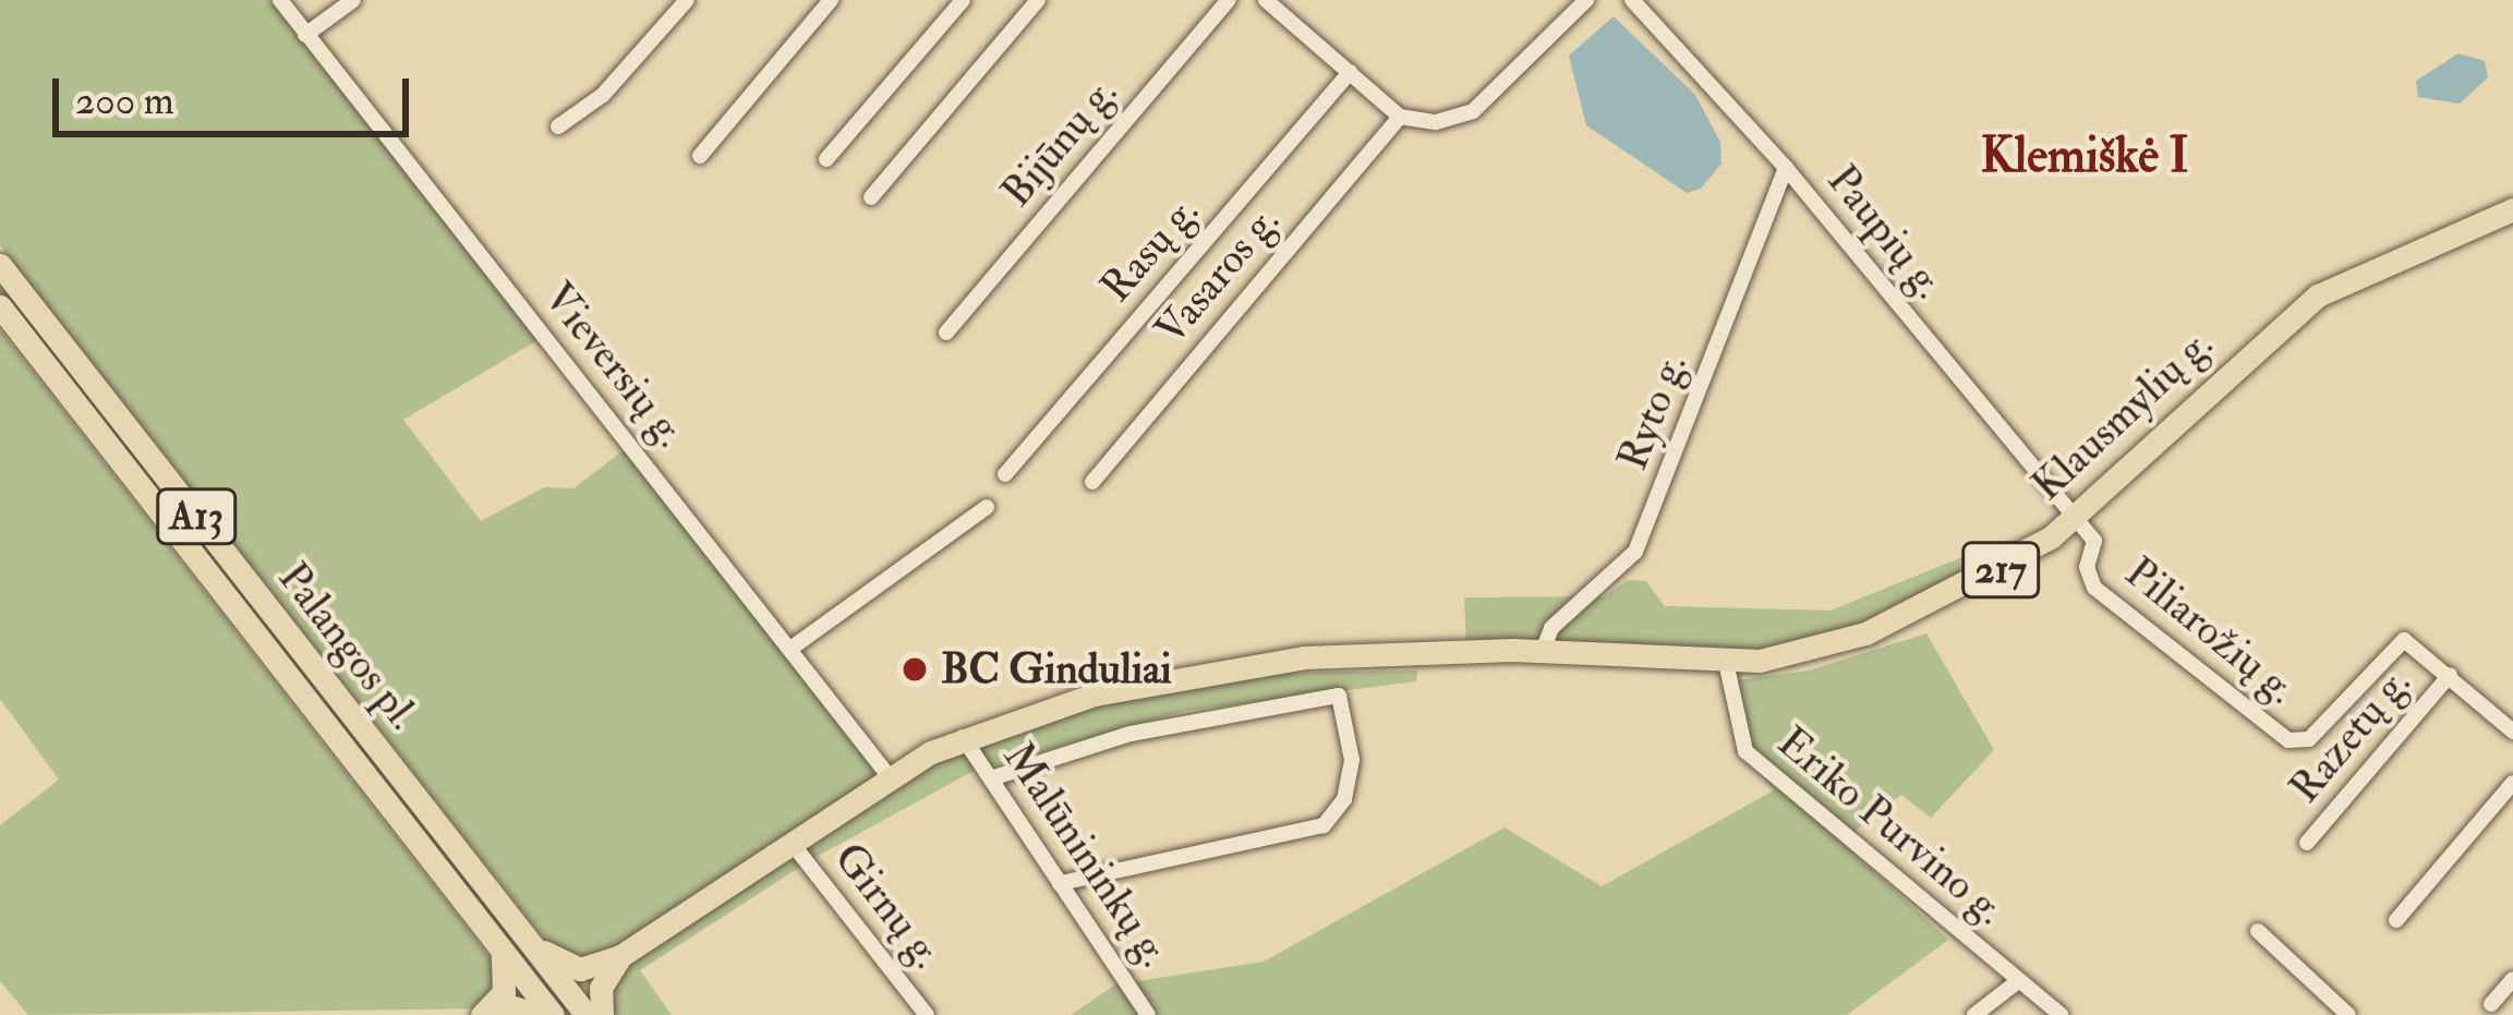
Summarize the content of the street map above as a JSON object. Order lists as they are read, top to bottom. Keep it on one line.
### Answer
{"streets":{"main road":["Klausmylių g.","A13","217","Palangos pl."],"street":["Bijūnų g.","Paupių g.","Rasų g.","Vasaros g.","Vieversių g.","Ryto g.","Piliarožių g.","Razetų g.","Eriko Purvino g.","Malūnininkų g.","Girnų g."]},"crossings":[["Paupių g.","Ryto g."],["Paupių g.","Klausmylių g."],["Paupių g.","Piliarožių g."],["Vieversių g.","217"],["Ryto g.","Klausmylių g."],["Klausmylių g.","217"],["Klausmylių g.","Piliarožių g."],["Klausmylių g.","Eriko Purvino g."],["Klausmylių g.","Malūnininkų g."],["217","Malūnininkų g."],["217","Girnų g."],["Piliarožių g.","Razetų g."]],"districts":["Klemiškė I"],"places":["BC Ginduliai"],"scale_bar":"200 m"}
